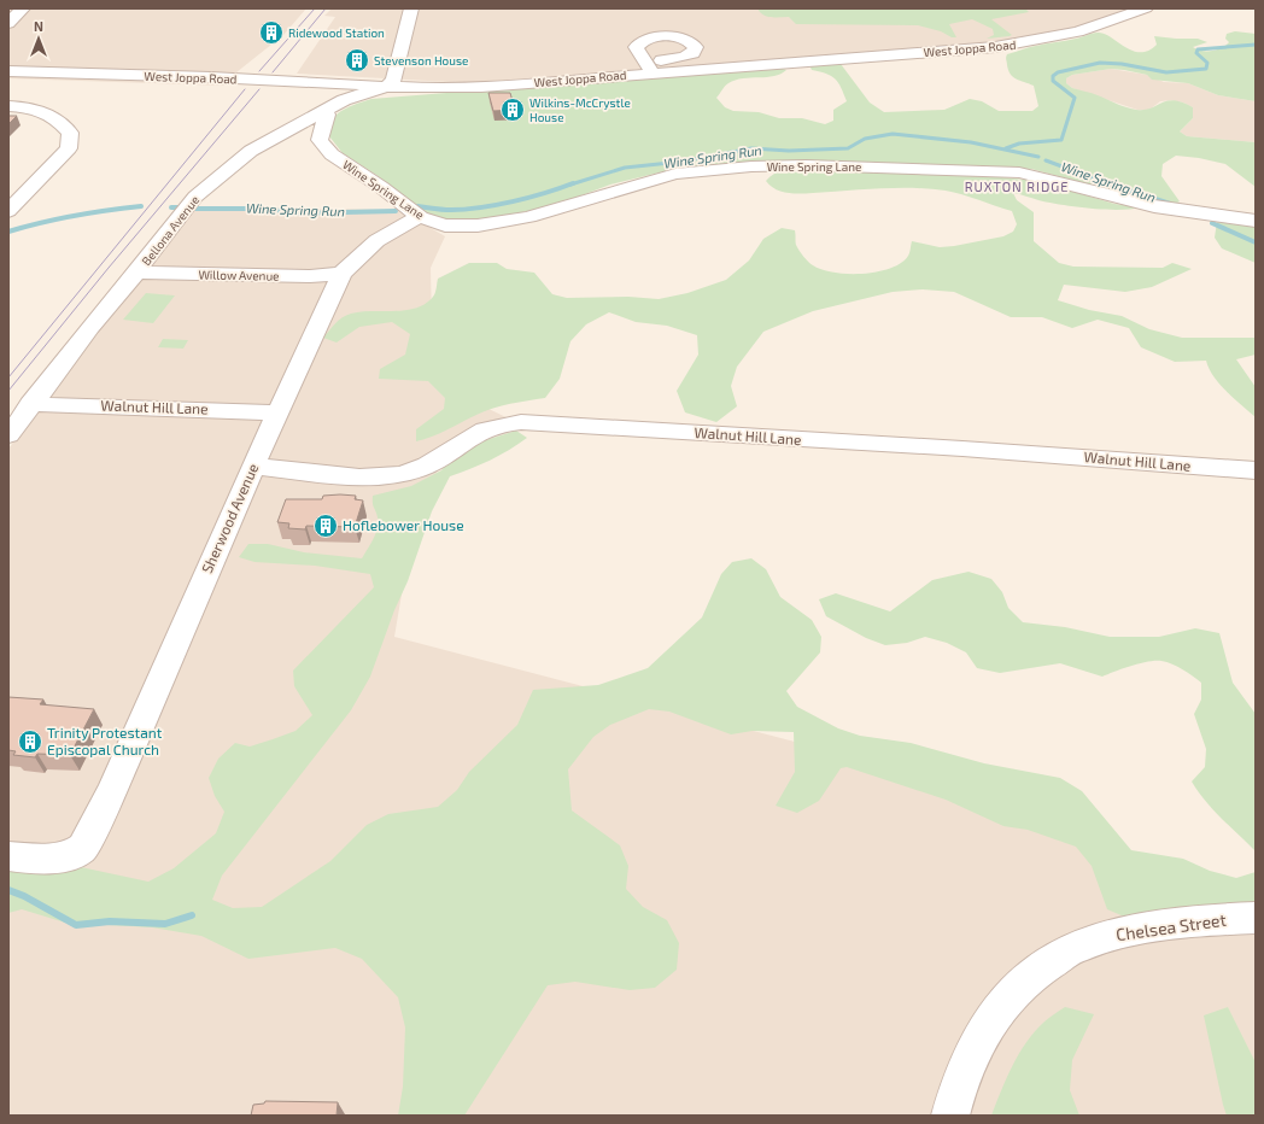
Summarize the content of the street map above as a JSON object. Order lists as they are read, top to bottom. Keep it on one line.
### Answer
{"streets":{"street":["West Joppa Road","Wine Spring Lane","Bellona Avenue","Willow Avenue","Walnut Hill Lane","Sherwood Avenue","Chelsea Street"]},"crossings":[["West Joppa Road","Bellona Avenue"],["Wine Spring Lane","Bellona Avenue"],["Wine Spring Lane","Sherwood Avenue"],["Bellona Avenue","Willow Avenue"],["Bellona Avenue","Walnut Hill Lane"],["Willow Avenue","Sherwood Avenue"],["Walnut Hill Lane","Sherwood Avenue"]],"districts":["RUXTON RIDGE"],"water":["Wine Spring Run"],"places":{"building":["Ridewood Station","Stevenson House","Wilkins-McCrystle House","Hoflebower House","Trinity Protestant Episcopal Church"]},"north":"top"}
